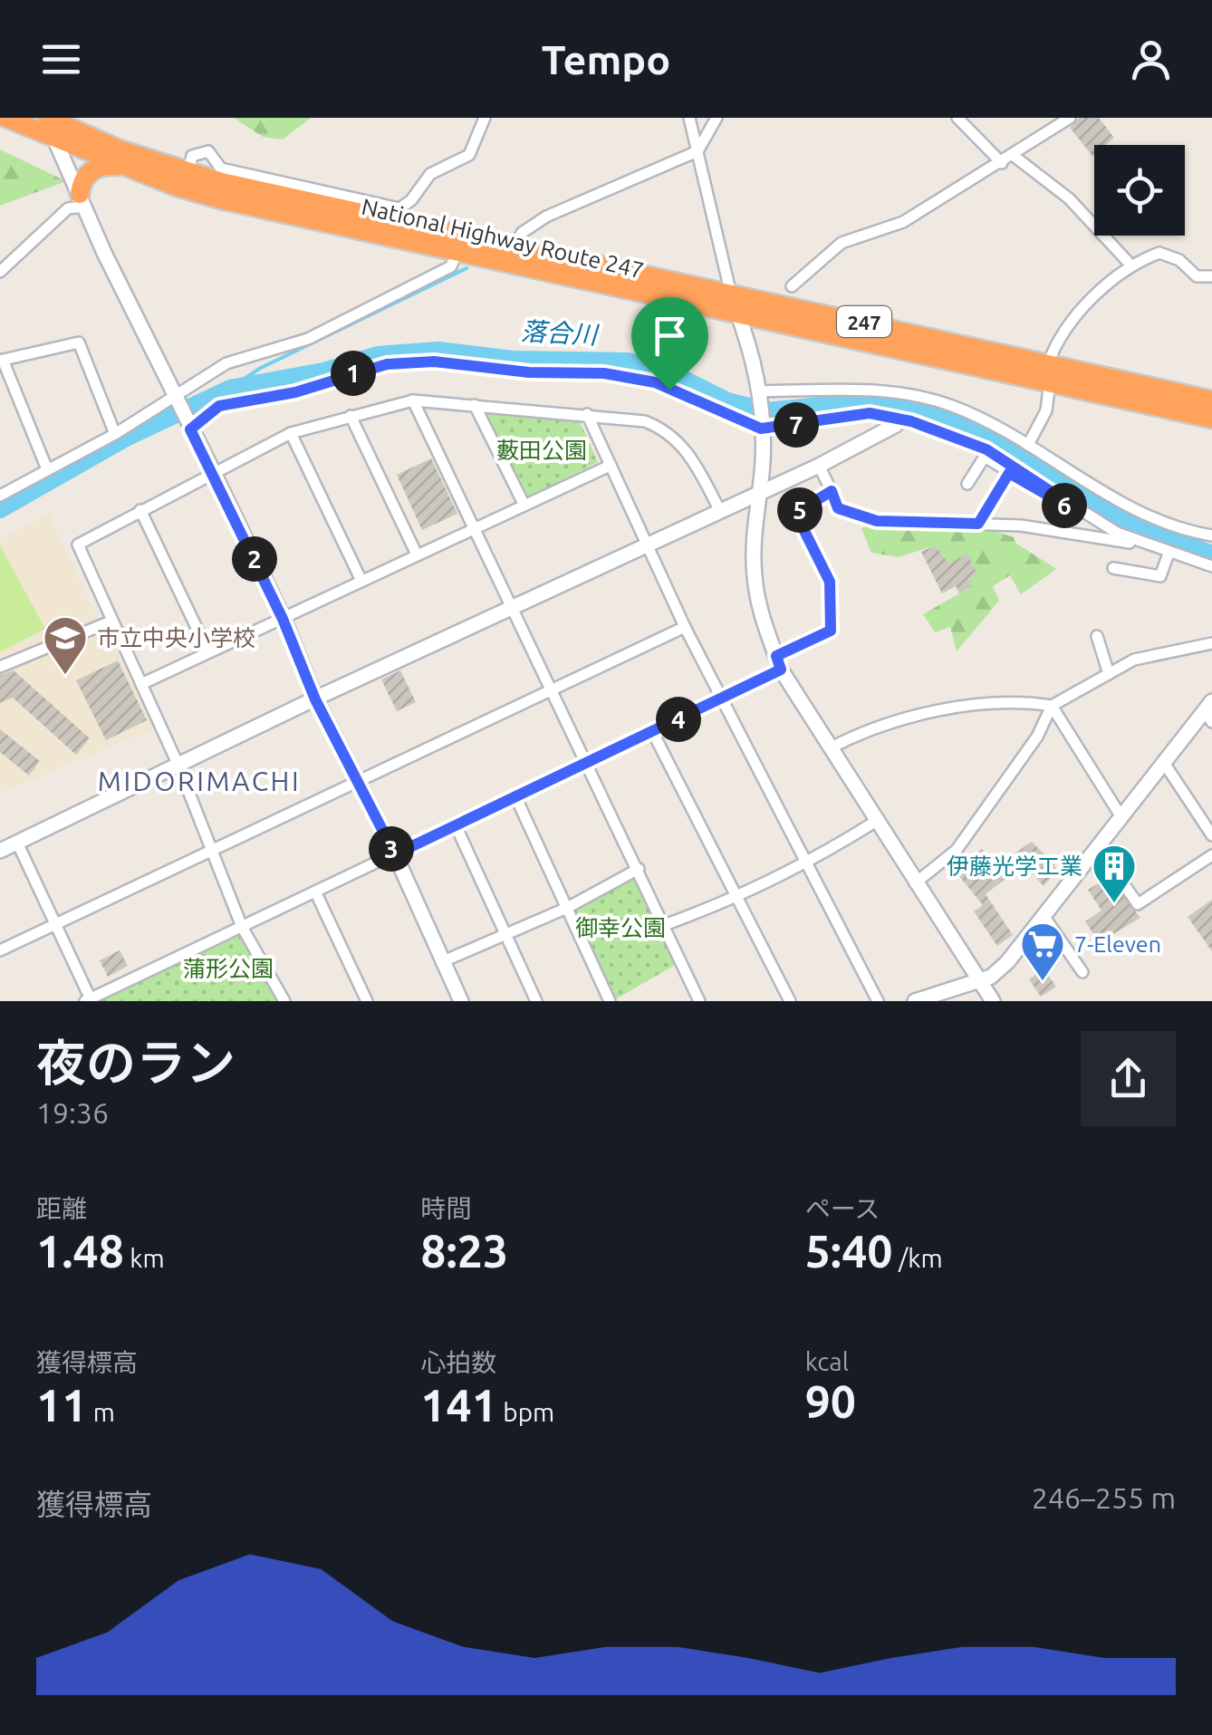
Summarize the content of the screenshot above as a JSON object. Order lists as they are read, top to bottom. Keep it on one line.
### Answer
{"streets":{"highway":["National Highway Route 247","247"]},"districts":["MIDORIMACHI"],"water":["落合川"],"parks":["藪田公園","御幸公園","蒲形公園"],"places":{"school or university":["市立中央小学校"],"building":["伊藤光学工業"],"supermarket":["7-Eleven"]},"page":{"header":"Tempo","pins":["1","7","6","5","2","4","3"],"heading":["夜のラン","19:36"],"stats":[["距離","1.48 km"],["時間","8:23"],["ペース","5:40 /km"],["獲得標高","11 m"],["心拍数","141 bpm"],["kcal","90"]],"chart":["獲得標高","246–255 m"]}}
